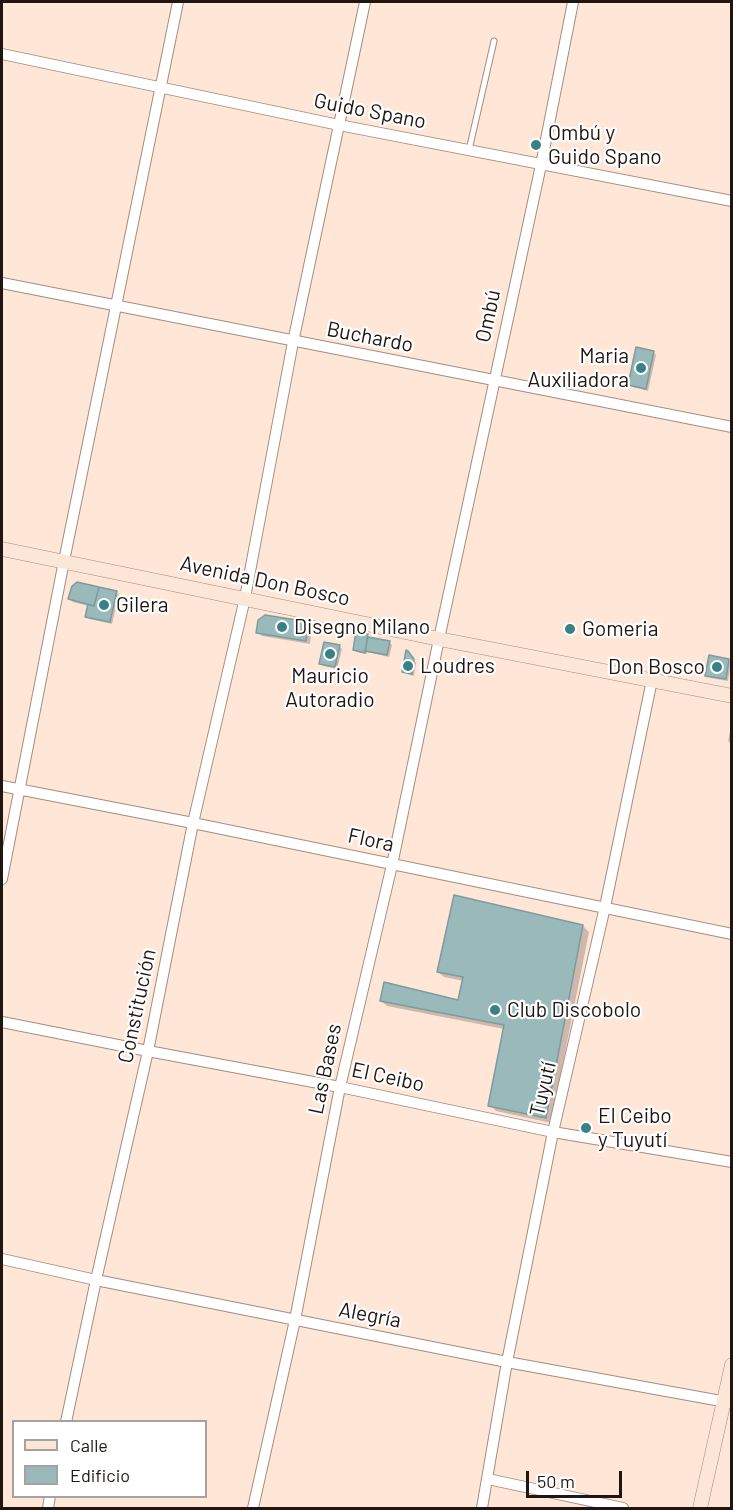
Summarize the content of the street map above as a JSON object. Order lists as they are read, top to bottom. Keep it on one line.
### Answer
{"streets":{"main road":["Avenida Don Bosco"],"street":["Guido Spano","Ombú","Buchardo","Flora","Constitución","Las Bases","El Ceibo","Tuyutí","Alegría"]},"crossings":[["Guido Spano","Ombú"],["Guido Spano","Constitución"],["Ombú","Buchardo"],["Ombú","Avenida Don Bosco"],["Ombú","Las Bases"],["Buchardo","Constitución"],["Avenida Don Bosco","Constitución"],["Avenida Don Bosco","Las Bases"],["Avenida Don Bosco","Tuyutí"],["Flora","Constitución"],["Flora","Las Bases"],["Flora","Tuyutí"],["Constitución","El Ceibo"],["Constitución","Alegría"],["Las Bases","El Ceibo"],["Las Bases","Alegría"],["El Ceibo","Tuyutí"],["Tuyutí","Alegría"]],"places":["Ombú y Guido Spano","Maria Auxiliadora","Gilera","Disegno Milano","Gomeria","Mauricio Autoradio","Loudres","Don Bosco","Club Discobolo","El Ceibo y Tuyutí"],"legend":["Calle","Edificio"],"scale_bar":"50 m"}
